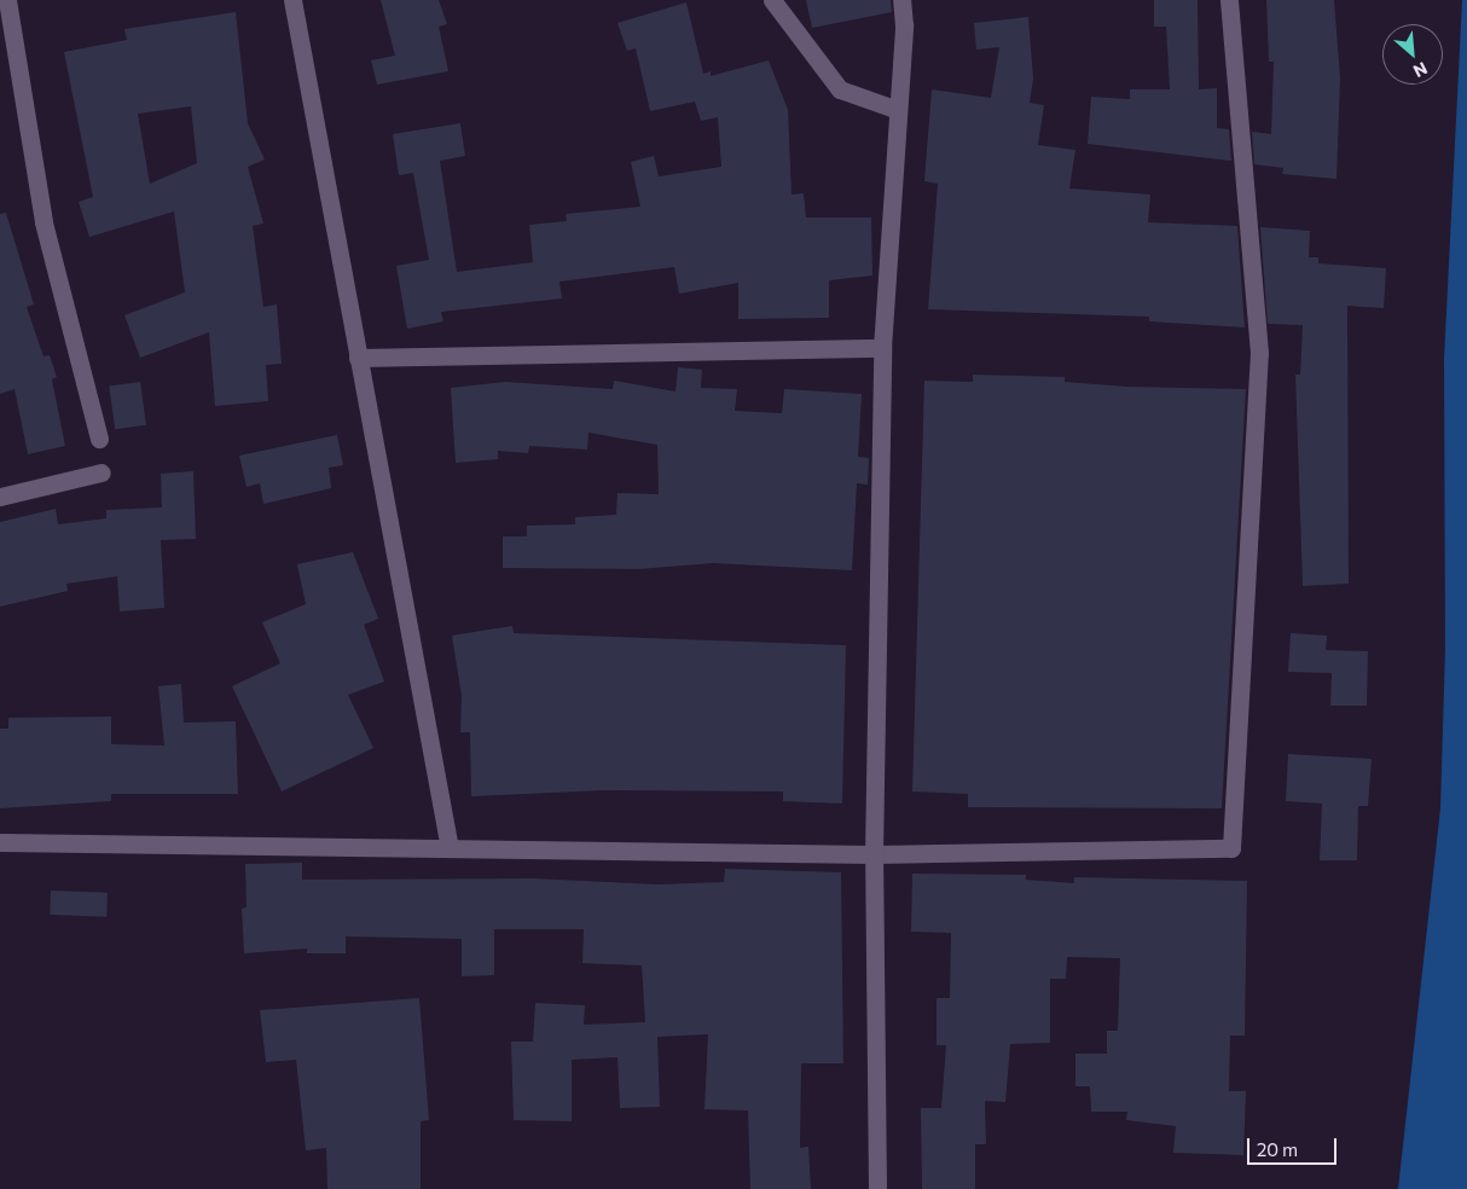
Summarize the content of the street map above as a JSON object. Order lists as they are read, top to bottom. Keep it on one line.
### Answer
{"scale_bar":"20 m","north":"bottom right"}
